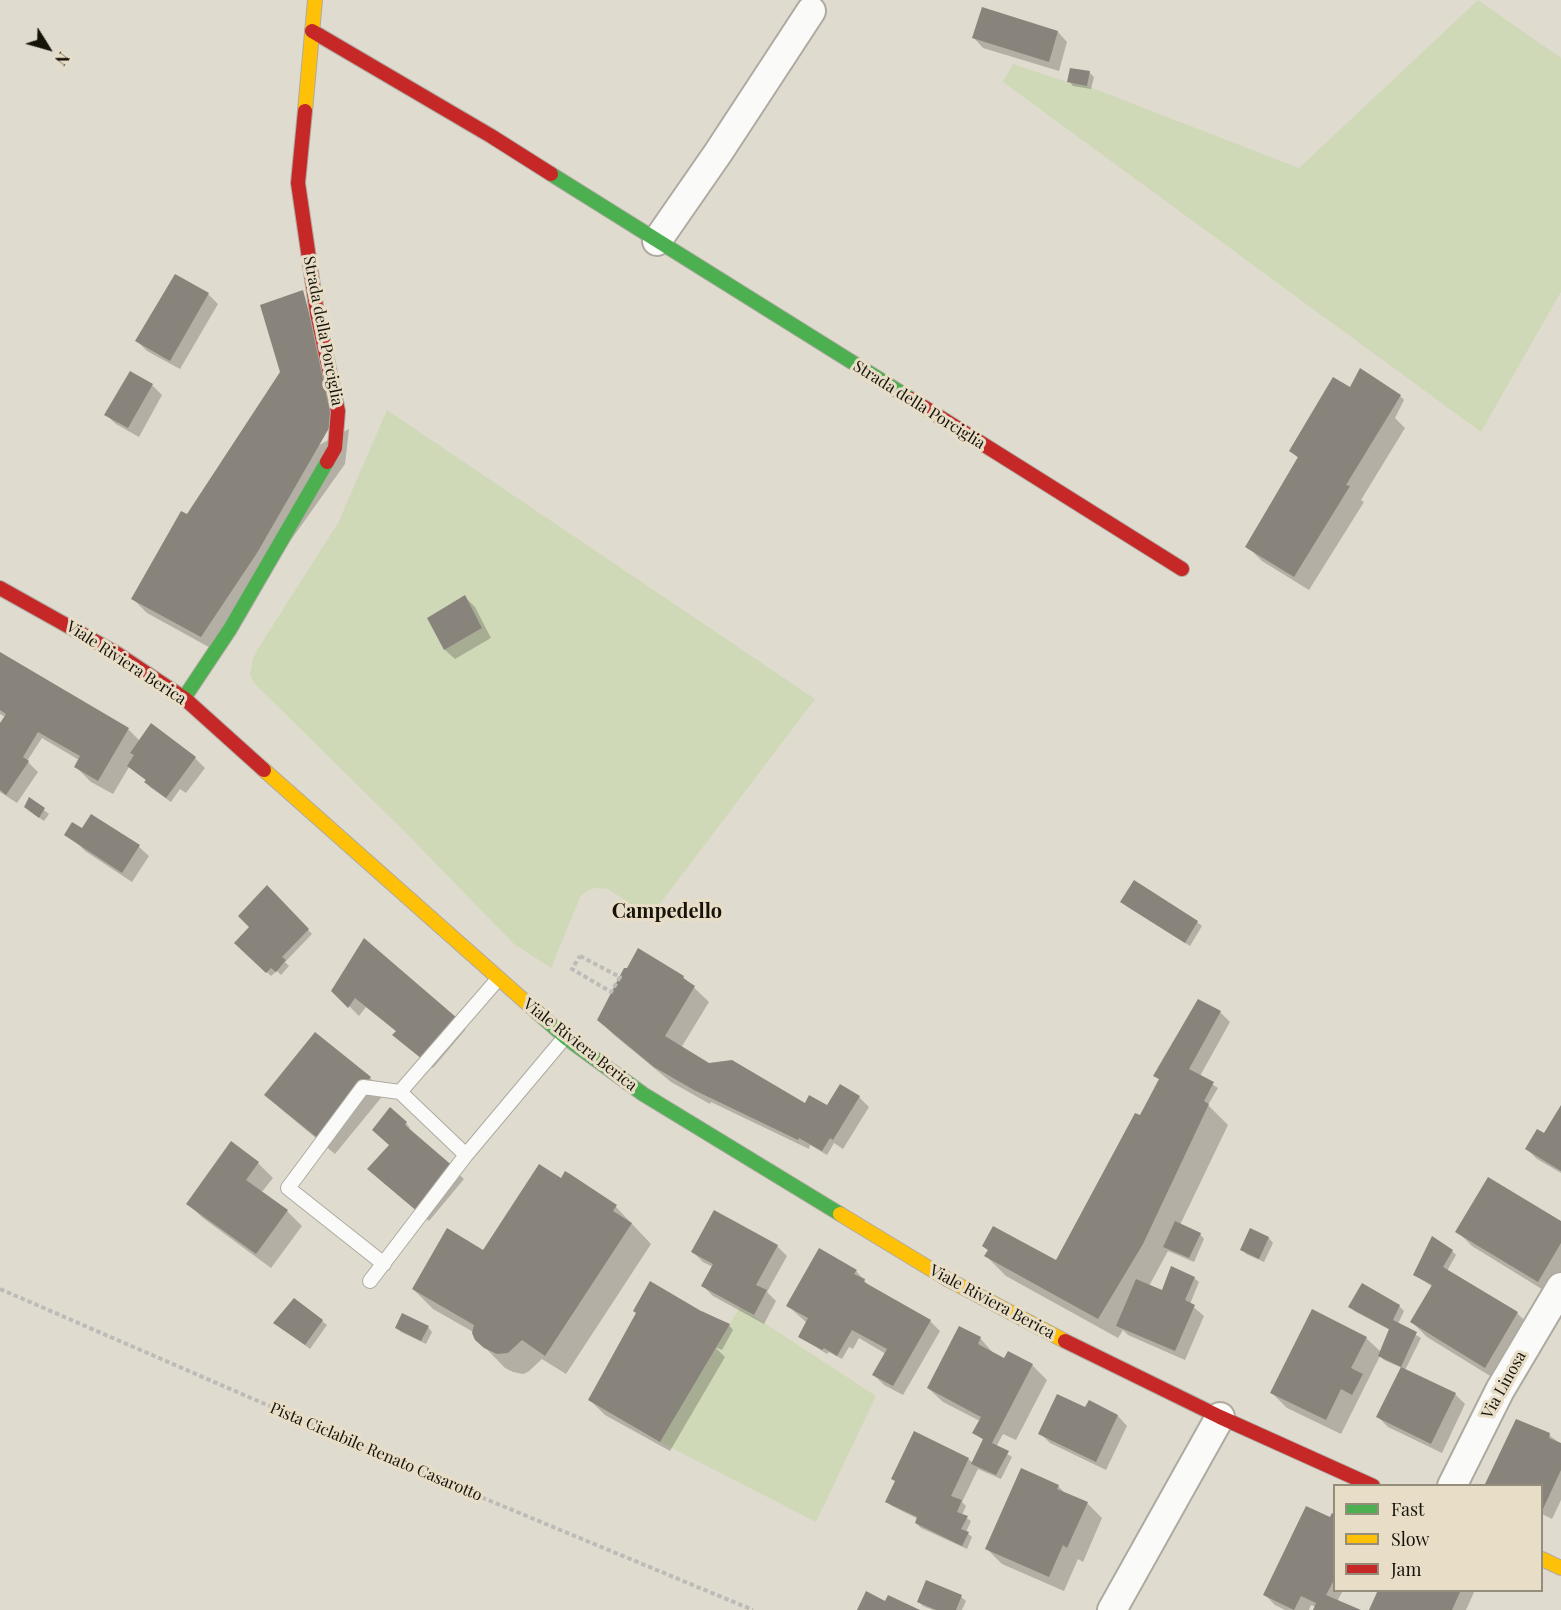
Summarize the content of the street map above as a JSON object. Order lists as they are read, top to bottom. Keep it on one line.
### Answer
{"streets":{"street":["Strada della Porciglia","Viale Riviera Berica","Via Linosa"],"path":["Pista Ciclabile Renato Casarotto"]},"crossings":[["Strada della Porciglia","Viale Riviera Berica"]],"districts":["Campedello"],"legend":["Fast","Slow","Jam"],"north":"bottom right"}
